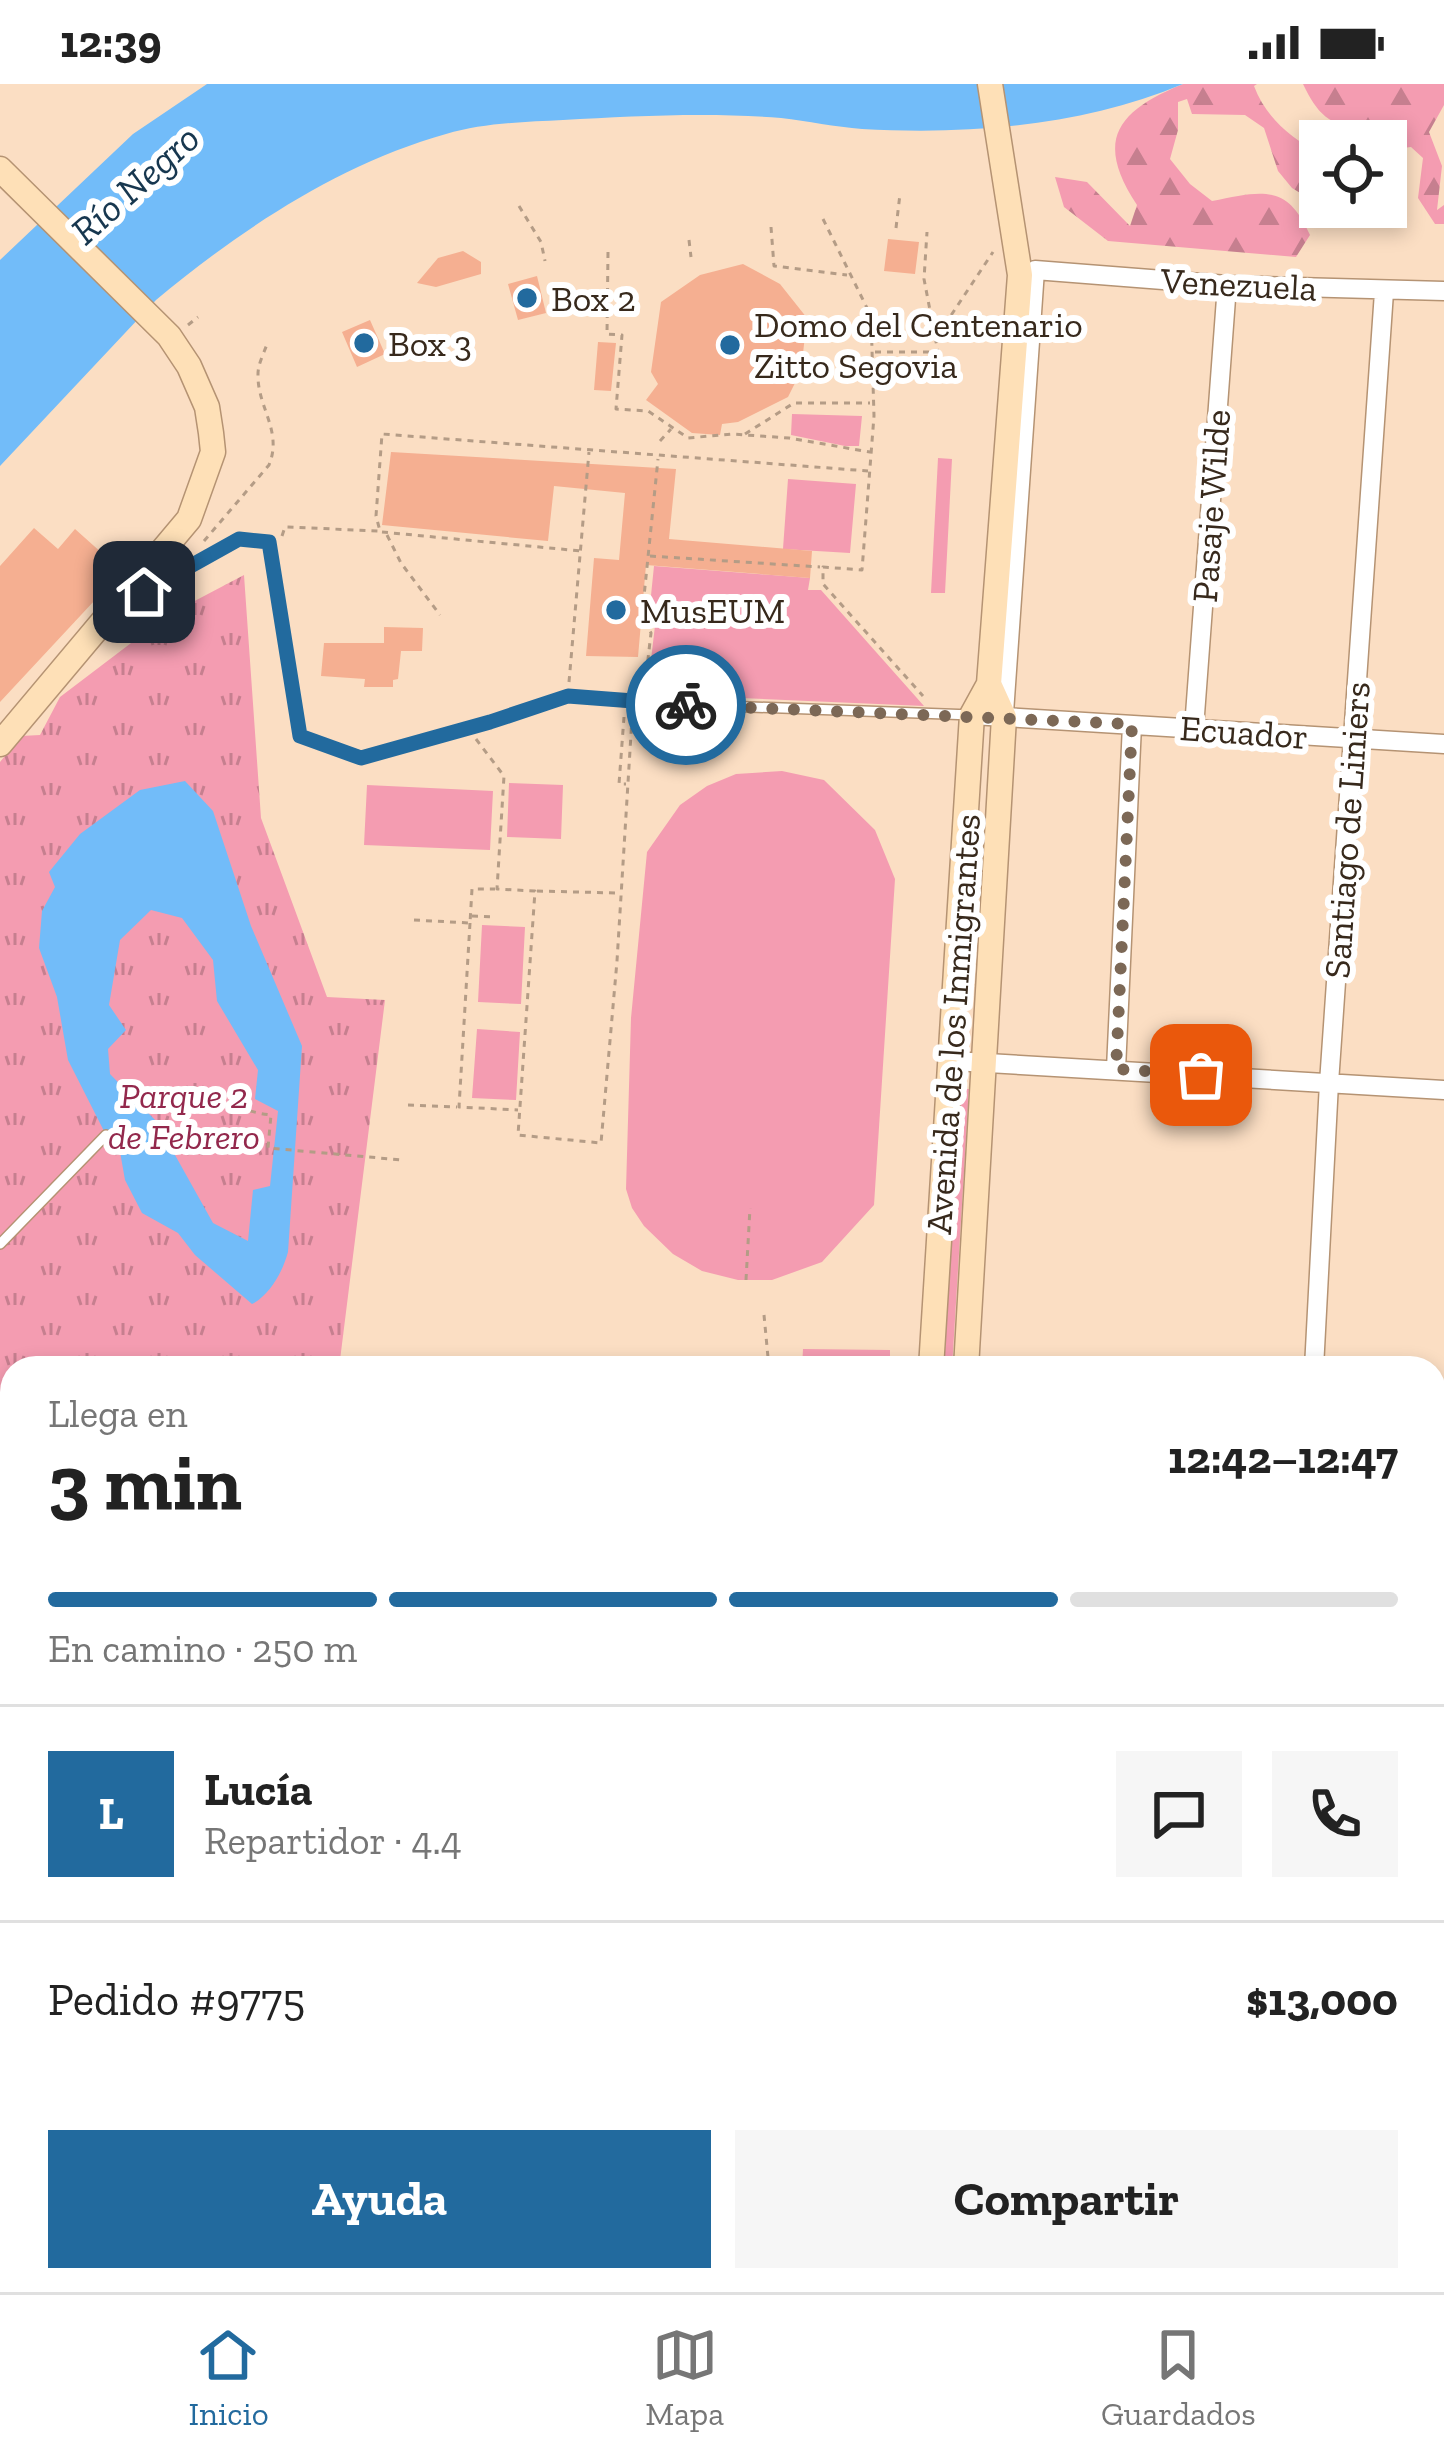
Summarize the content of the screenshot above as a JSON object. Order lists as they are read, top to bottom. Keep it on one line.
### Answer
{"streets":{"main road":["Avenida de los Inmigrantes"],"street":["Venezuela","Pasaje Wilde","Ecuador","Santiago de Liniers"]},"crossings":[["Venezuela","Pasaje Wilde"],["Venezuela","Santiago de Liniers"],["Venezuela","Avenida de los Inmigrantes"],["Pasaje Wilde","Ecuador"],["Ecuador","Santiago de Liniers"],["Ecuador","Avenida de los Inmigrantes"]],"water":["Río Negro"],"parks":["Parque 2 de Febrero"],"places":["Box 2","Box 3","Domo del Centenario Zitto Segovia","MusEUM"],"page":{"status":"12:39","heading":["3 min","Llega en","12:42–12:47"],"panel":["Lucía","Repartidor · 4.4","Pedido #9775","$13,000"],"bar":"En camino · 250 m","round":"L","buttons":["Ayuda","Compartir"],"tabs":["Inicio","Mapa","Guardados"]}}
